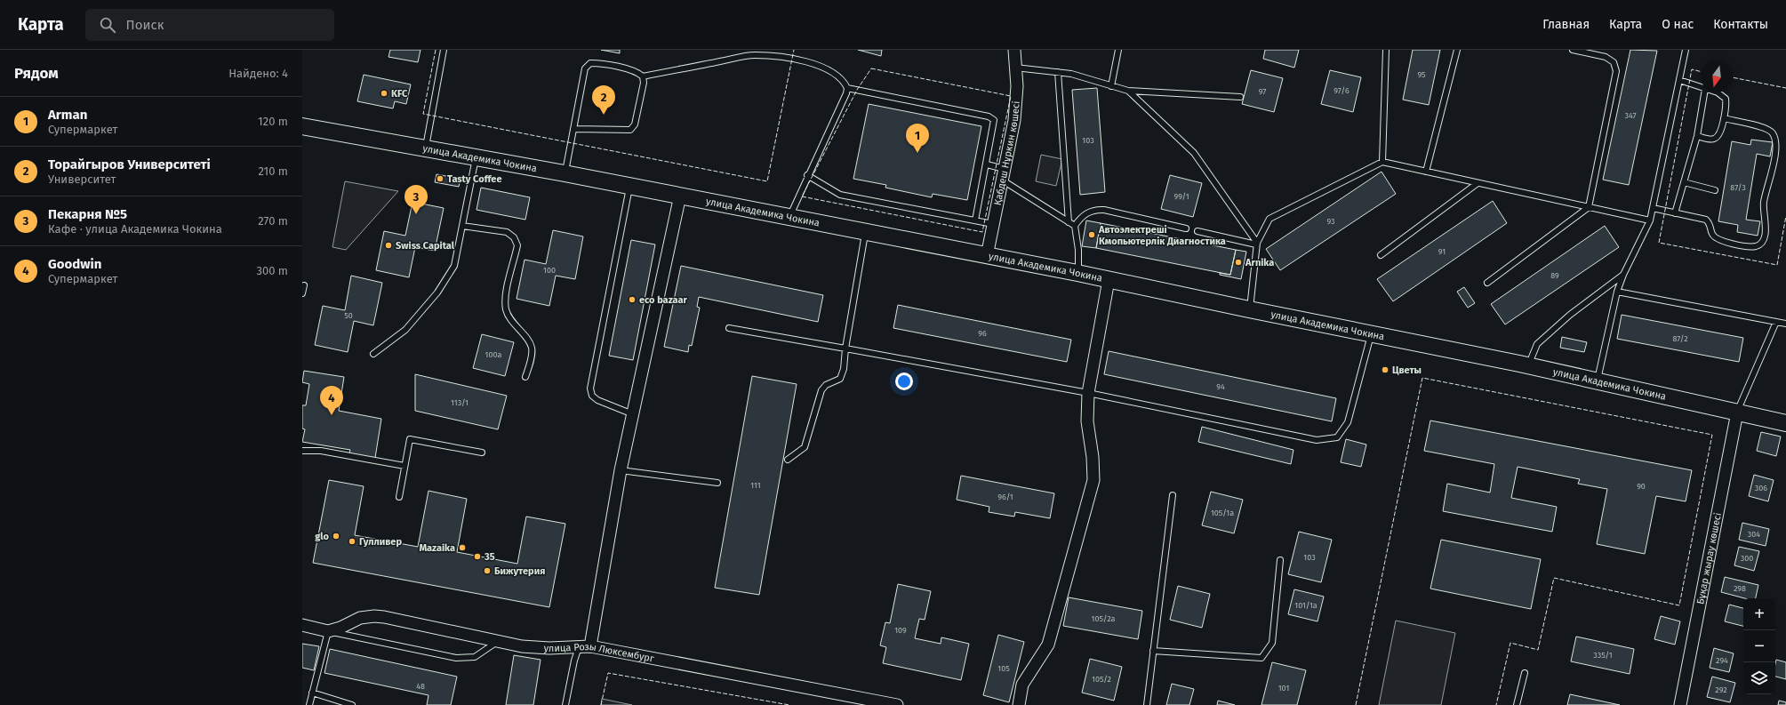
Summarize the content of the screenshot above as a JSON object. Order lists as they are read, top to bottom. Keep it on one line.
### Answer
{"streets":{"main road":["улица Академика Чокина"],"street":["Қабдеш Нұркин көшесі","Бұқар жырау көшесі","улица Розы Люксембург"]},"crossings":[["Қабдеш Нұркин көшесі","улица Академика Чокина"],["улица Академика Чокина","Бұқар жырау көшесі"]],"places":["KFC","Tasty Coffee","Автоэлектреші Кмопьютерлік Диагностика","Swiss Capital","Arnika","eco bazaar","Цветы","glo","Гулливер","Mazaika","35","Бижутерия"],"house_numbers":["95","97/6","97","347","103","87/3","99/1","93","91","100","89","50","96","87/2","100а","94","113/1","111","90","306","96/1","105/1а","304","103","300","298","101/1а","105/2а","109","335/1","294","105","105/2","48","101","292"],"north":"bottom","page":{"header":"Карта","search":"Поиск","nav":["Главная","Карта","О нас","Контакты"],"heading":["Рядом","Найдено: 4"],"pins":["2","1","3","4"],"list":[{"mark":"1","name":"Arman","note":"Супермаркет","value":"120 m"},{"mark":"2","name":"Торайгыров Университеті","note":"Университет","value":"210 m"},{"mark":"3","name":"Пекарня №5","note":"Кафе · улица Академика Чокина","value":"270 m"},{"mark":"4","name":"Goodwin","note":"Супермаркет","value":"300 m"}],"map_buttons":["+","−"]}}
